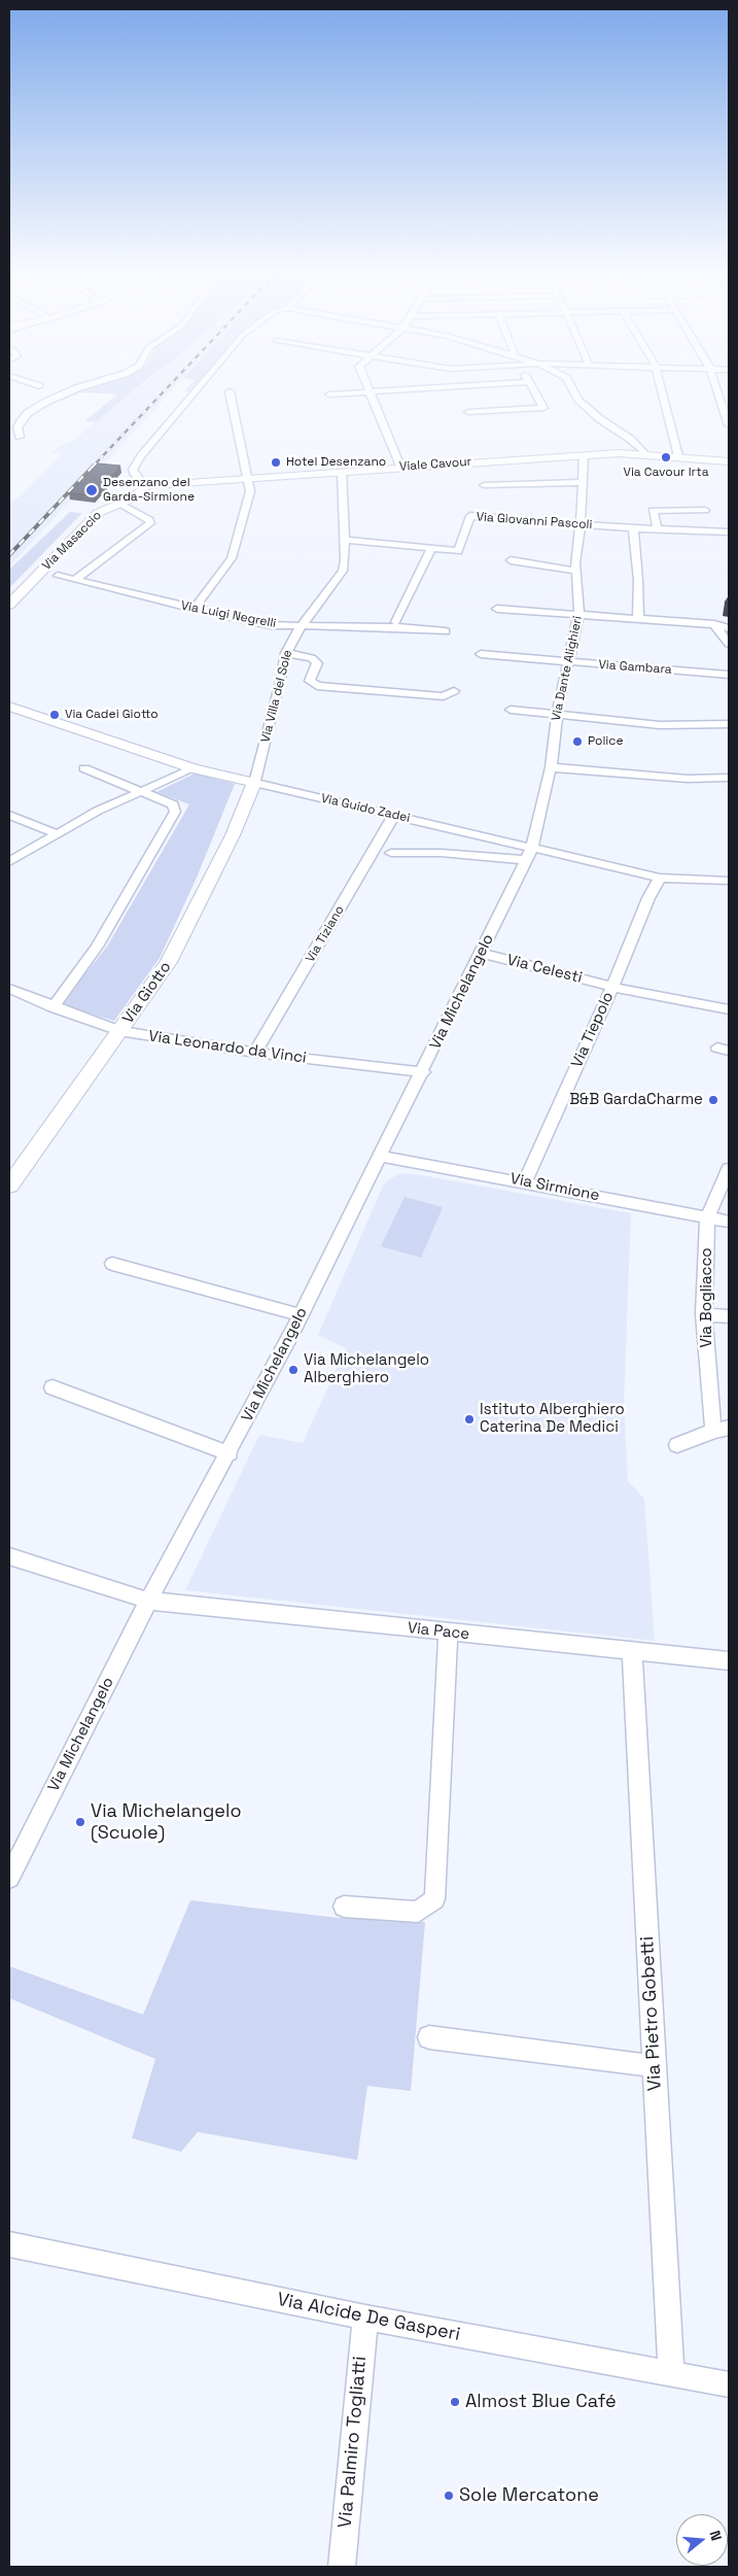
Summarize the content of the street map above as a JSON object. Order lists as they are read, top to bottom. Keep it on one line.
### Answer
{"streets":{"street":["Viale Cavour","Via Giovanni Pascoli","Via Masaccio","Via Luigi Negrelli","Via Gambara","Via Dante Alighieri","Via Villa del Sole","Via Guido Zadei","Via Tiziano","Via Celesti","Via Michelangelo","Via Giotto","Via Tiepolo","Via Leonardo da Vinci","Via Sirmione","Via Bogliacco","Via Pace","Via Pietro Gobetti","Via Alcide De Gasperi","Via Palmiro Togliatti"]},"crossings":[["Viale Cavour","Via Masaccio"],["Viale Cavour","Via Dante Alighieri"],["Viale Cavour","Via Villa del Sole"],["Via Giovanni Pascoli","Via Dante Alighieri"],["Via Giovanni Pascoli","Via Villa del Sole"],["Via Luigi Negrelli","Via Villa del Sole"],["Via Gambara","Via Dante Alighieri"],["Via Dante Alighieri","Via Guido Zadei"],["Via Dante Alighieri","Via Michelangelo"],["Via Villa del Sole","Via Guido Zadei"],["Via Villa del Sole","Via Giotto"],["Via Guido Zadei","Via Tiziano"],["Via Guido Zadei","Via Michelangelo"],["Via Guido Zadei","Via Giotto"],["Via Guido Zadei","Via Tiepolo"],["Via Tiziano","Via Leonardo da Vinci"],["Via Celesti","Via Michelangelo"],["Via Celesti","Via Tiepolo"],["Via Michelangelo","Via Leonardo da Vinci"],["Via Michelangelo","Via Sirmione"],["Via Michelangelo","Via Pace"],["Via Giotto","Via Leonardo da Vinci"],["Via Tiepolo","Via Sirmione"],["Via Sirmione","Via Bogliacco"],["Via Pace","Via Pietro Gobetti"],["Via Pietro Gobetti","Via Alcide De Gasperi"],["Via Alcide De Gasperi","Via Palmiro Togliatti"]],"places":["Via Cavour Irta","Hotel Desenzano","Desenzano del Garda-Sirmione","Via Cadei Giotto","Police","B&B GardaCharme","Via Michelangelo Alberghiero","Istituto Alberghiero Caterina De Medici","Via Michelangelo (Scuole)","Almost Blue Café","Sole Mercatone"],"north":"right"}
